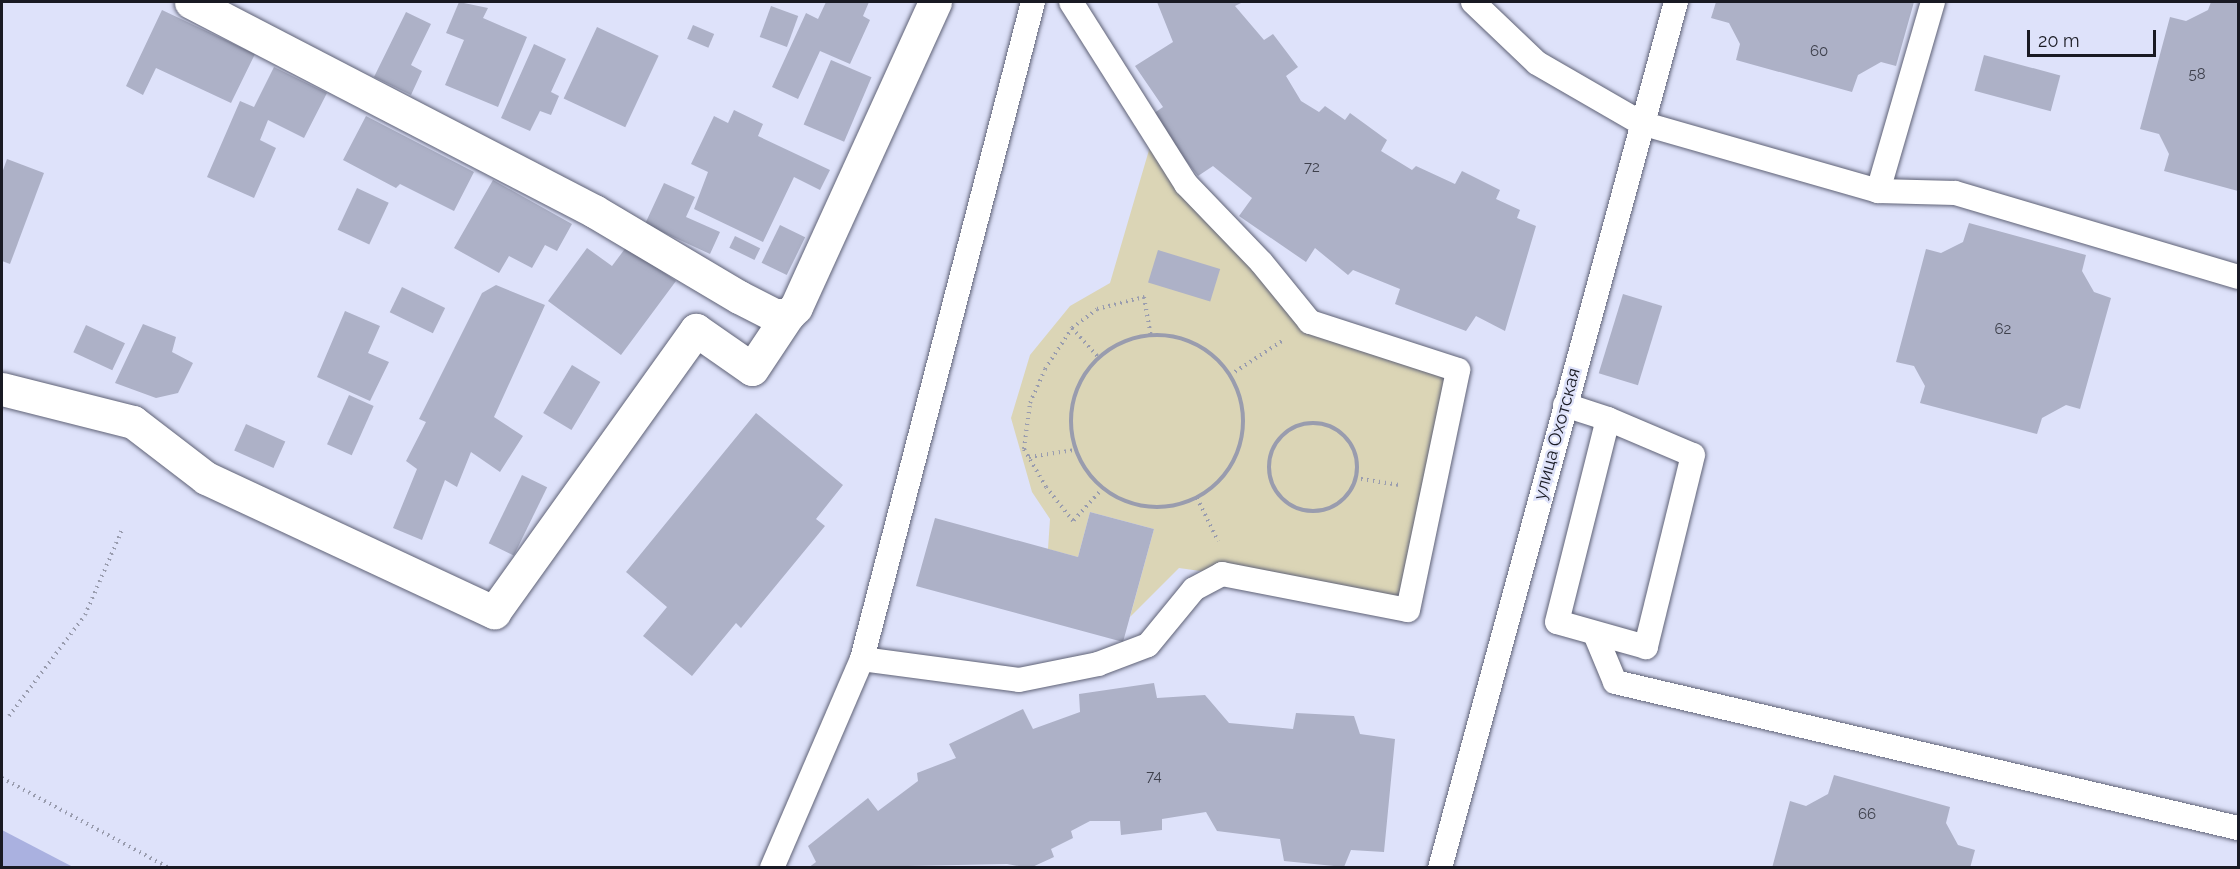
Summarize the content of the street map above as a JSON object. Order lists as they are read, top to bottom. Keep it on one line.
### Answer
{"streets":{"lane":["улица Охотская"]},"house_numbers":["60","58","72","62","74","66"],"scale_bar":"20 m"}
